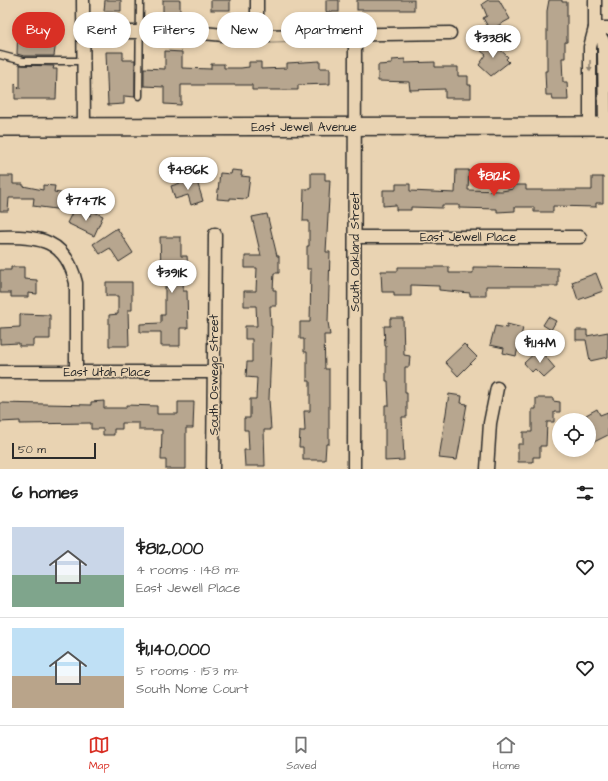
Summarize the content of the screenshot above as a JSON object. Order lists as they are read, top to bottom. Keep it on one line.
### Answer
{"streets":{"street":["East Jewell Avenue","East Jewell Place","South Oakland Street","East Utah Place","South Oswego Street"]},"crossings":[["East Jewell Avenue","South Oakland Street"],["East Jewell Place","South Oakland Street"],["East Utah Place","South Oswego Street"]],"scale_bar":"50 m","page":{"chip":["Buy","Rent","Filters","New","Apartment"],"price":["$338K","$486K","$812K","$747K","$391K","$1.14M"],"scale":"50 m","heading":"6 homes","list":[{"name":"$812,000","note":"4 rooms · 148 m² · East Jewell Place"},{"name":"$1,140,000","note":"5 rooms · 153 m² · South Nome Court"}],"tabs":["Map","Saved","Home"]}}
